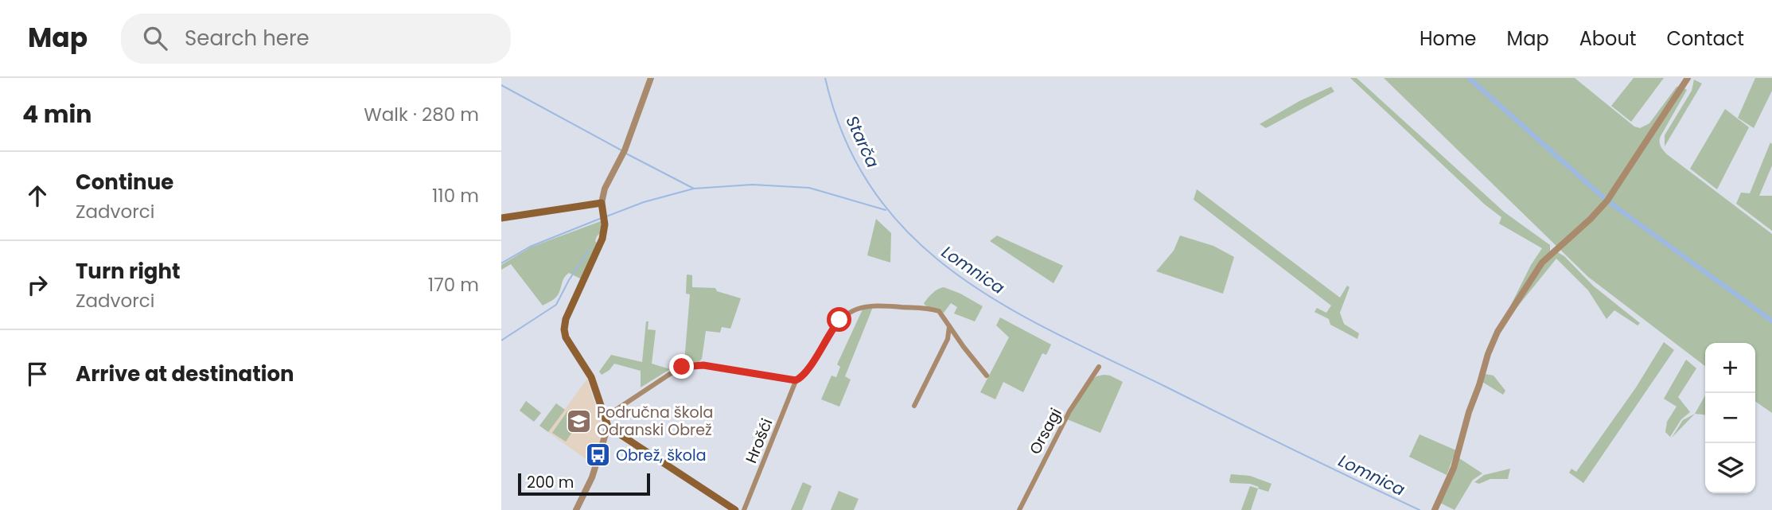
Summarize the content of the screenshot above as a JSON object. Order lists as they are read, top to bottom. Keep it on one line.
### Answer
{"streets":{"street":["Orsagi","Hrošći"]},"water":["Starča","Lomnica"],"places":{"school or university":["Područna škola Odranski Obrež"],"bus stop":["Obrež, škola"]},"scale_bar":"200 m","page":{"header":"Map","search":"Search here","nav":["Home","Map","About","Contact"],"heading":["4 min","Walk · 280 m"],"list":[["Continue","Zadvorci","110 m"],["Turn right","Zadvorci","170 m"],"Arrive at destination"],"map_buttons":["+","−"],"scale":"200 m"}}
